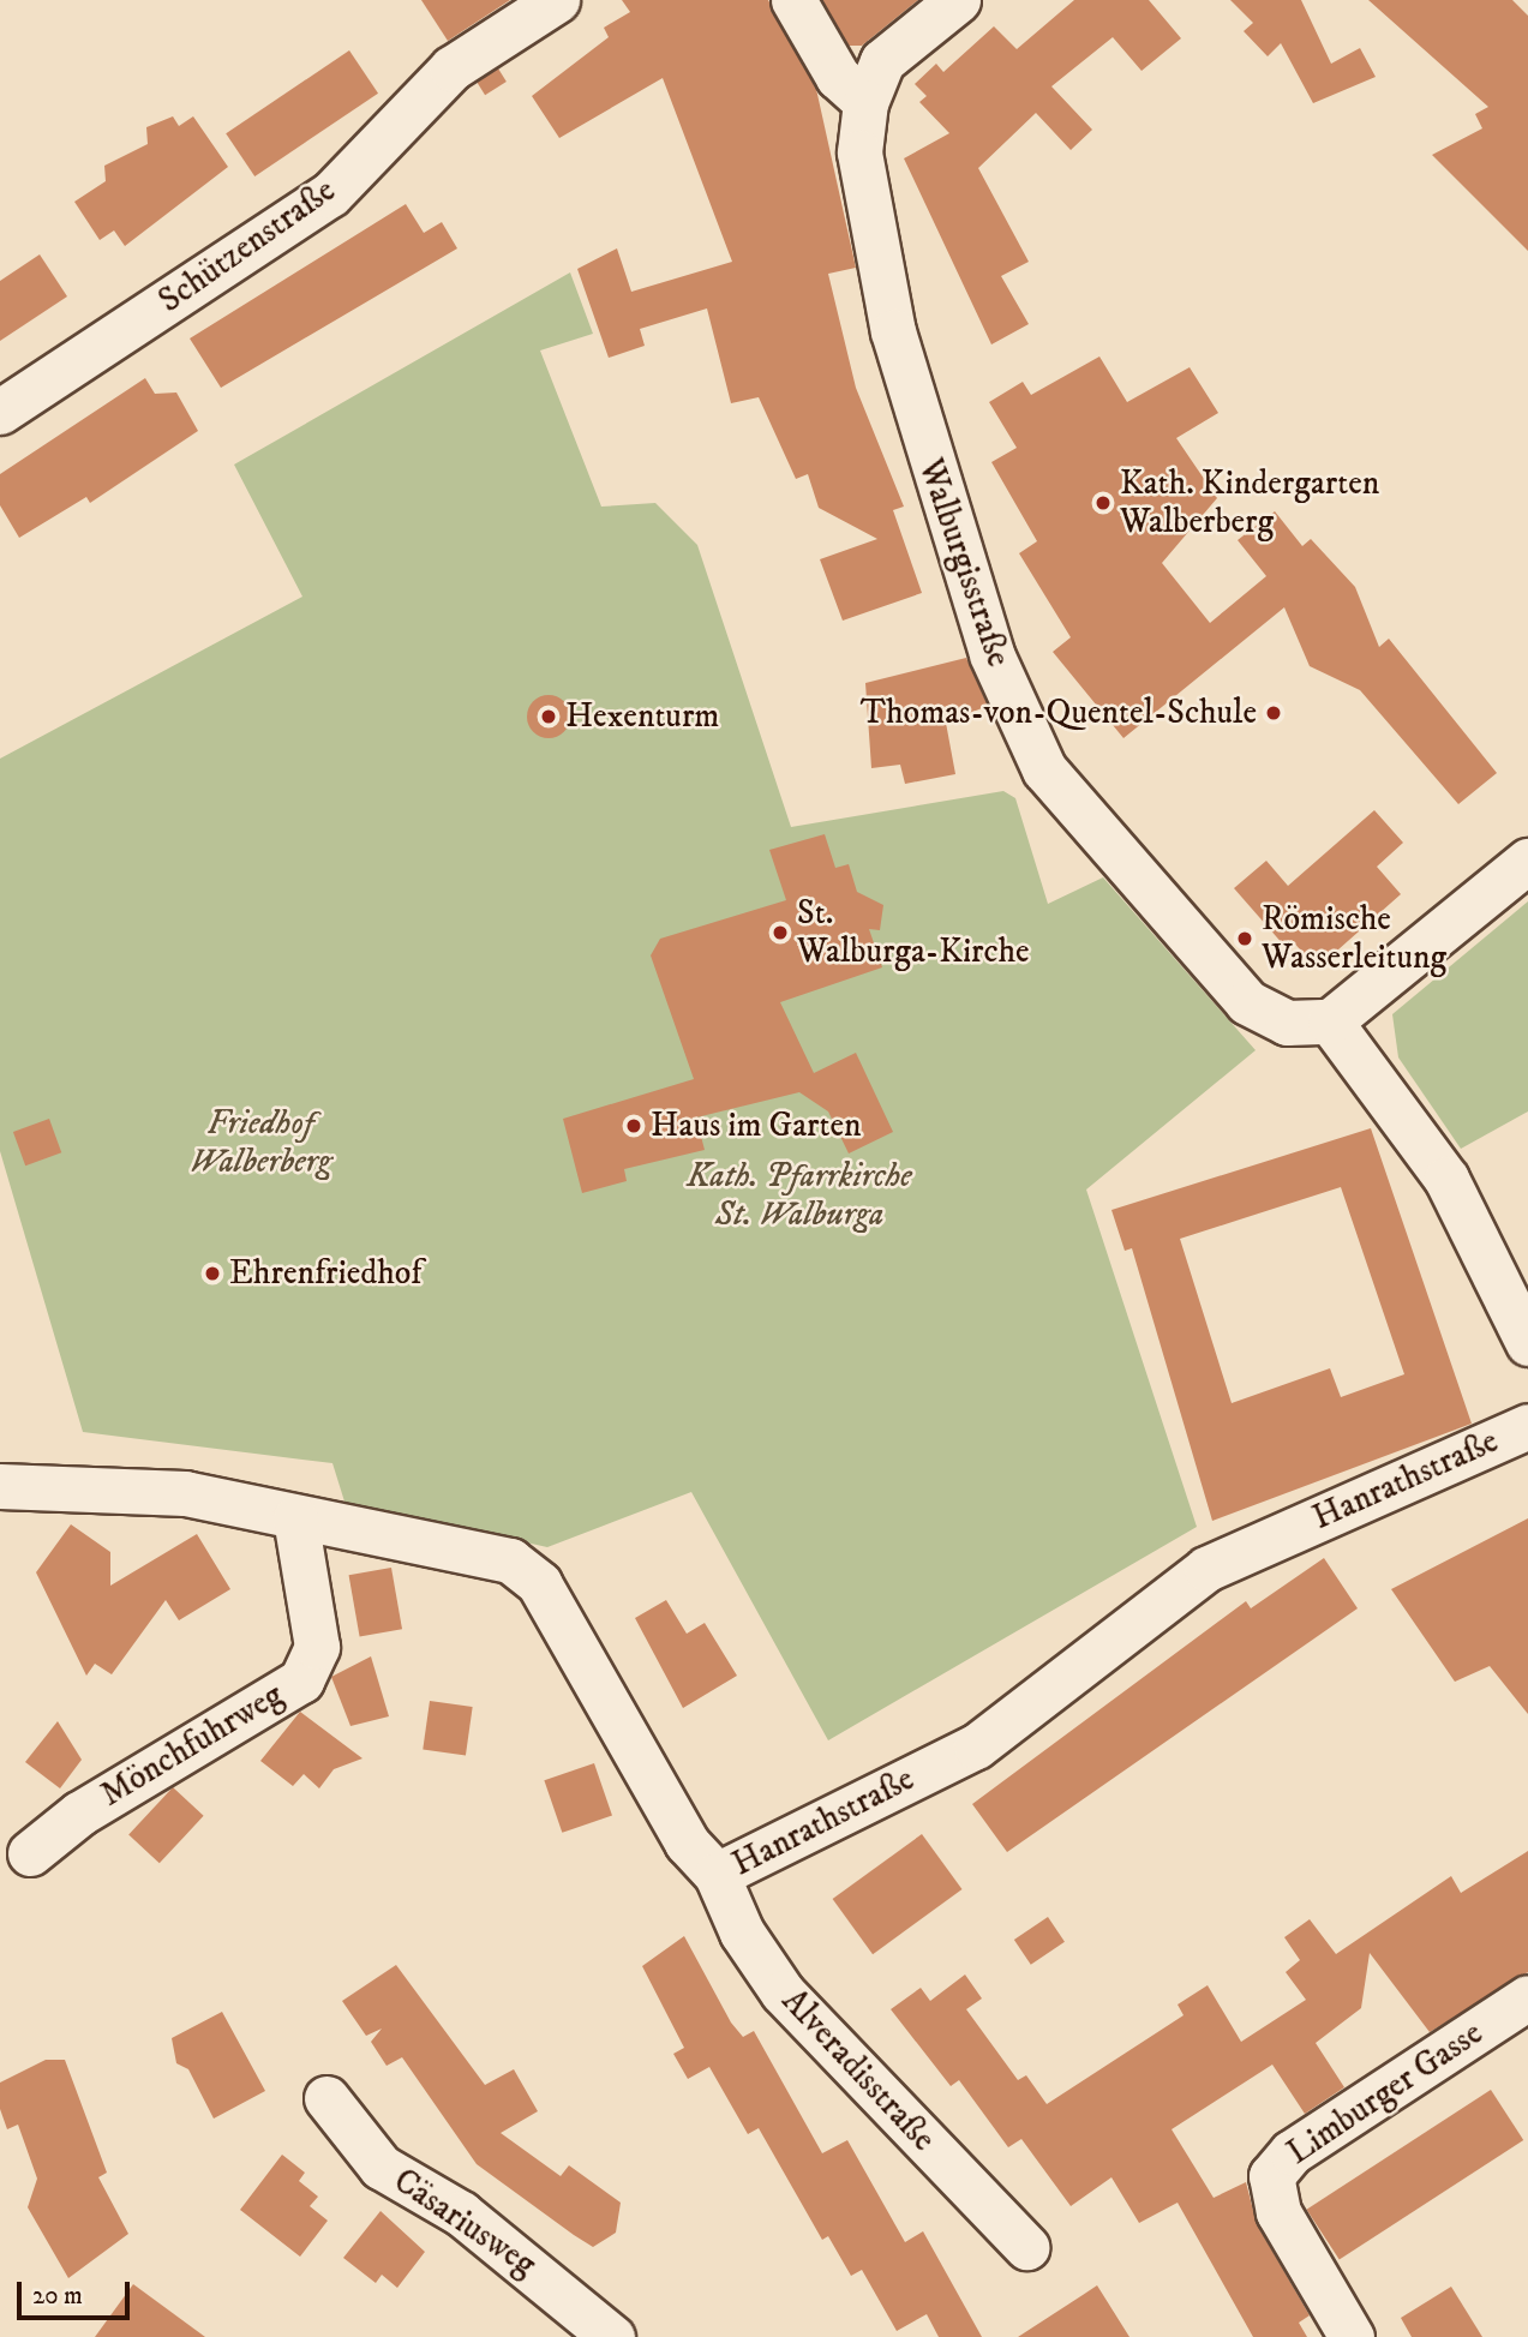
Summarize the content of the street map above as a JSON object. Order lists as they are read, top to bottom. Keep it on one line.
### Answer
{"streets":{"street":["Schützenstraße","Walburgisstraße","Hanrathstraße","Mönchfuhrweg","Alveradisstraße","Limburger Gasse","Cäsariusweg"]},"crossings":[["Hanrathstraße","Mönchfuhrweg"],["Hanrathstraße","Alveradisstraße"]],"parks":["Friedhof Walberberg","Kath. Pfarrkirche St. Walburga"],"places":["Kath. Kindergarten Walberberg","Thomas-von-Quentel-Schule","Hexenturm","St. Walburga-Kirche","Römische Wasserleitung","Haus im Garten","Ehrenfriedhof"],"scale_bar":"20 m"}
